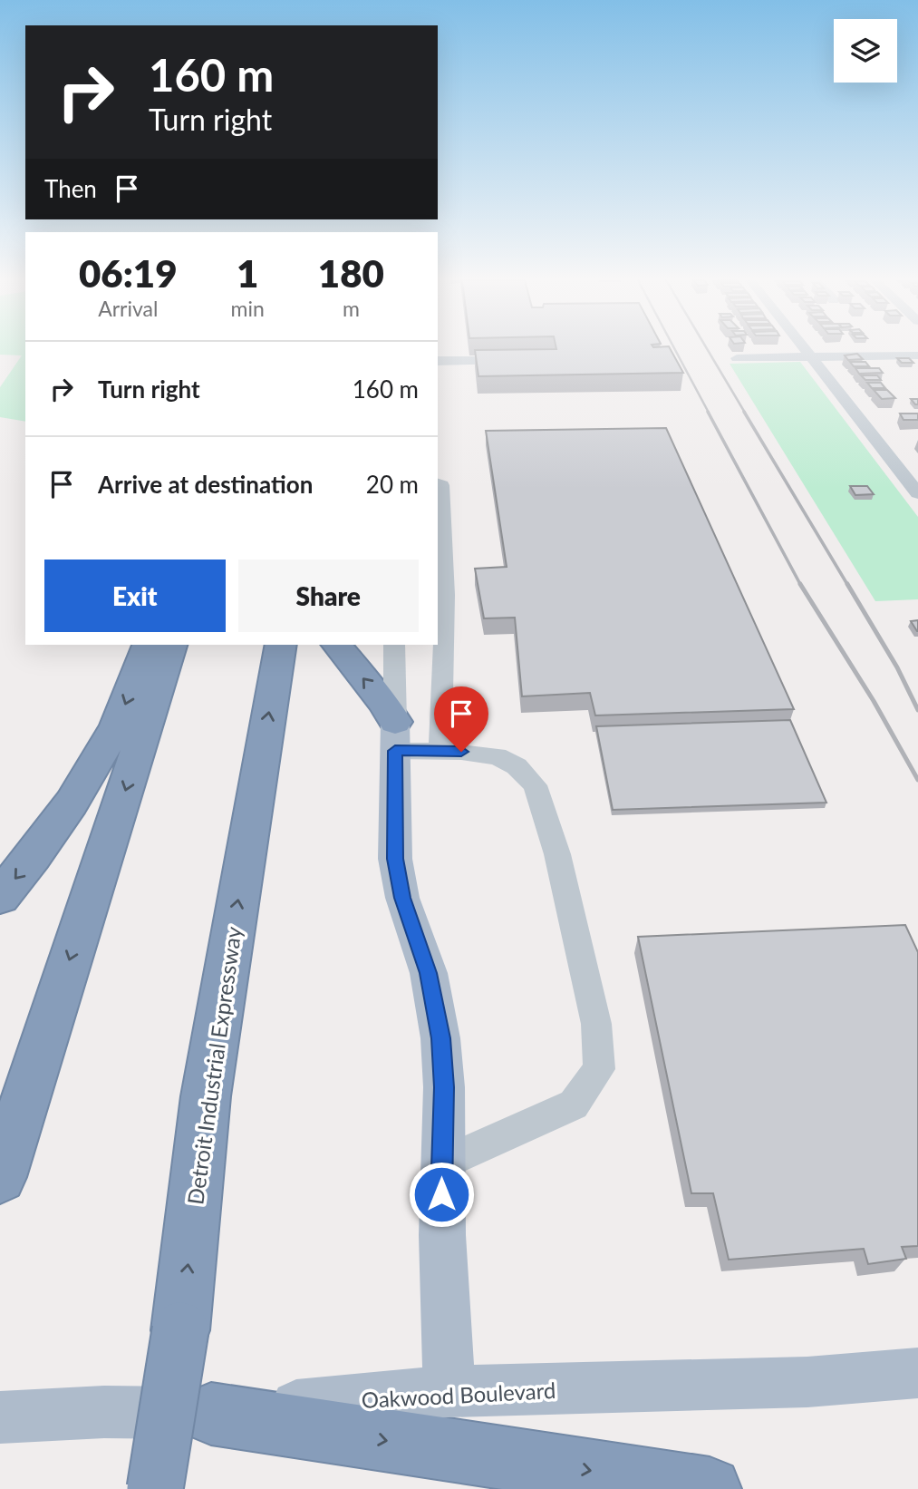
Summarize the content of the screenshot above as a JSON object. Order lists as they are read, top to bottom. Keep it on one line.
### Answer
{"streets":{"highway":["Detroit Industrial Expressway"],"main road":["Oakwood Boulevard"]},"page":{"turn":["160 m","Turn right"],"then":"Then","eta":["06:19","Arrival","1","min","180","m"],"list":[{"name":"Turn right","value":"160 m"},{"name":"Arrive at destination","value":"20 m"}],"buttons":["Exit","Share"]}}
